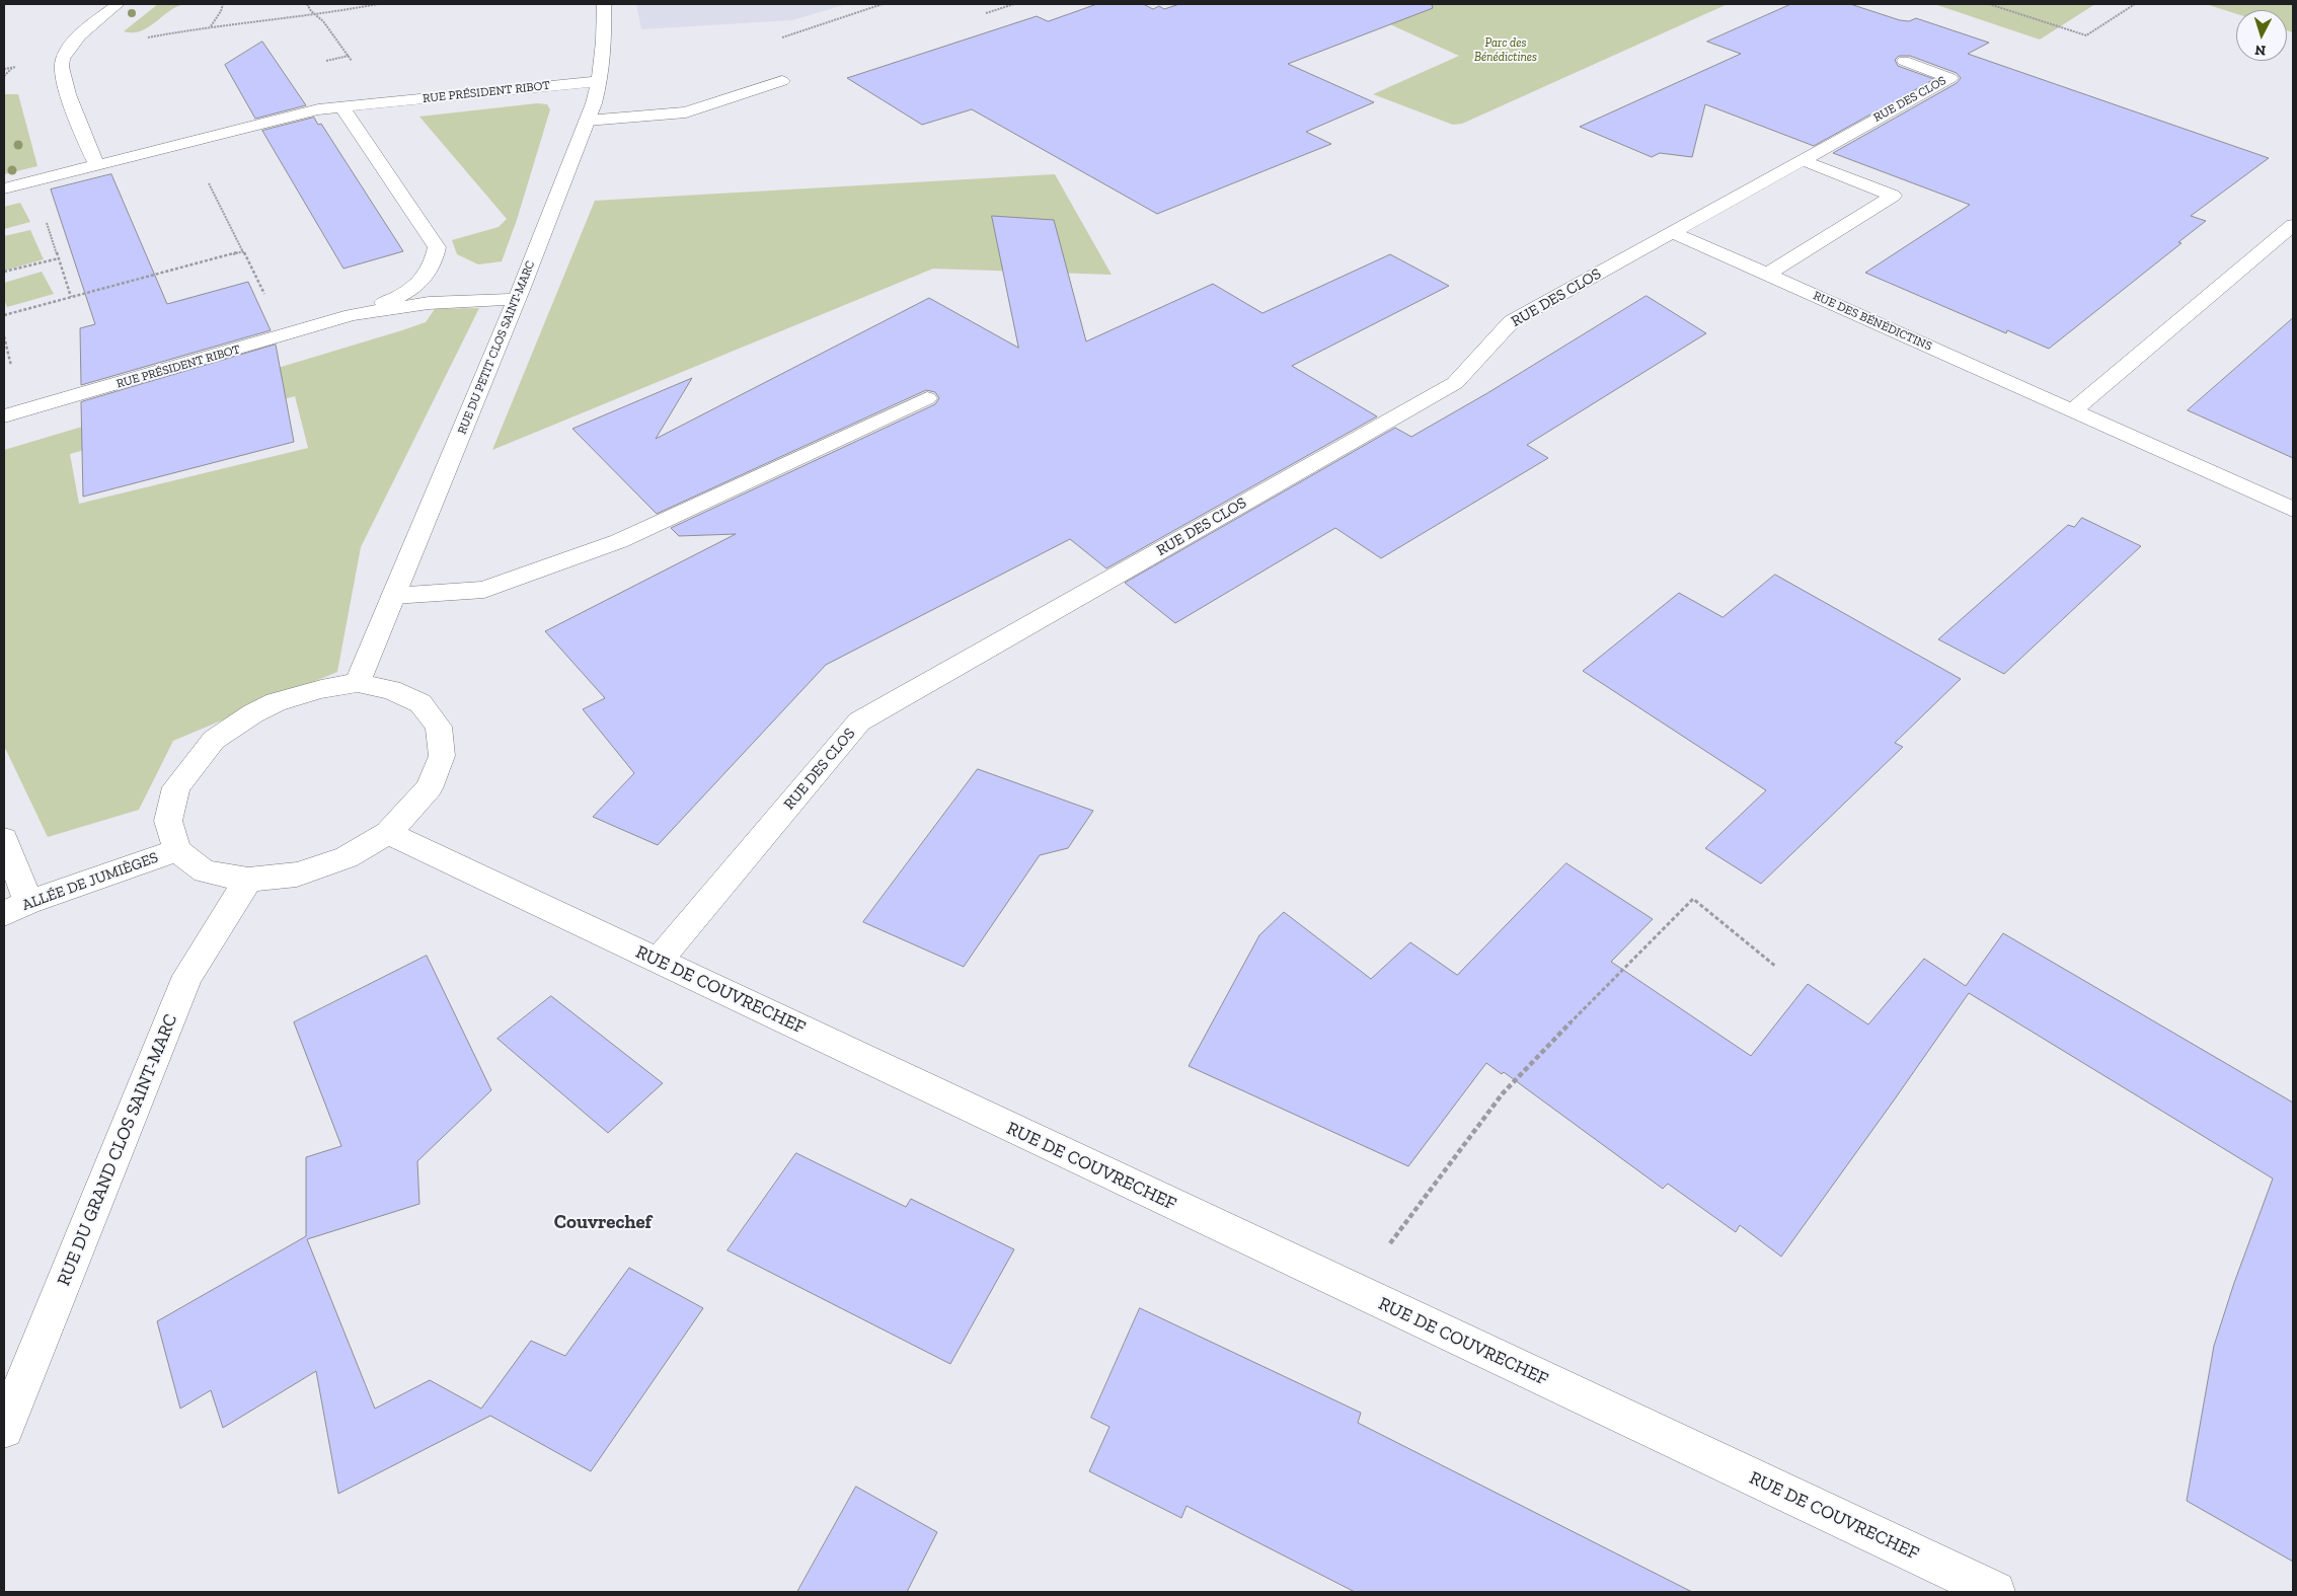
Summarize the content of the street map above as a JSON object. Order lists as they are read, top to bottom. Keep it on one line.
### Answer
{"streets":{"street":["RUE PRÉSIDENT RIBOT","RUE DES CLOS","RUE DES BÉNÉDICTINS","RUE DU PETIT CLOS SAINT-MARC","ALLÉE DE JUMIÈGES","RUE DE COUVRECHEF","RUE DU GRAND CLOS SAINT-MARC"]},"crossings":[["RUE PRÉSIDENT RIBOT","RUE DU PETIT CLOS SAINT-MARC"],["RUE DES CLOS","RUE DES BÉNÉDICTINS"],["RUE DES CLOS","RUE DE COUVRECHEF"]],"districts":["Couvrechef"],"parks":["Parc des Bénédictines"],"north":"bottom"}
